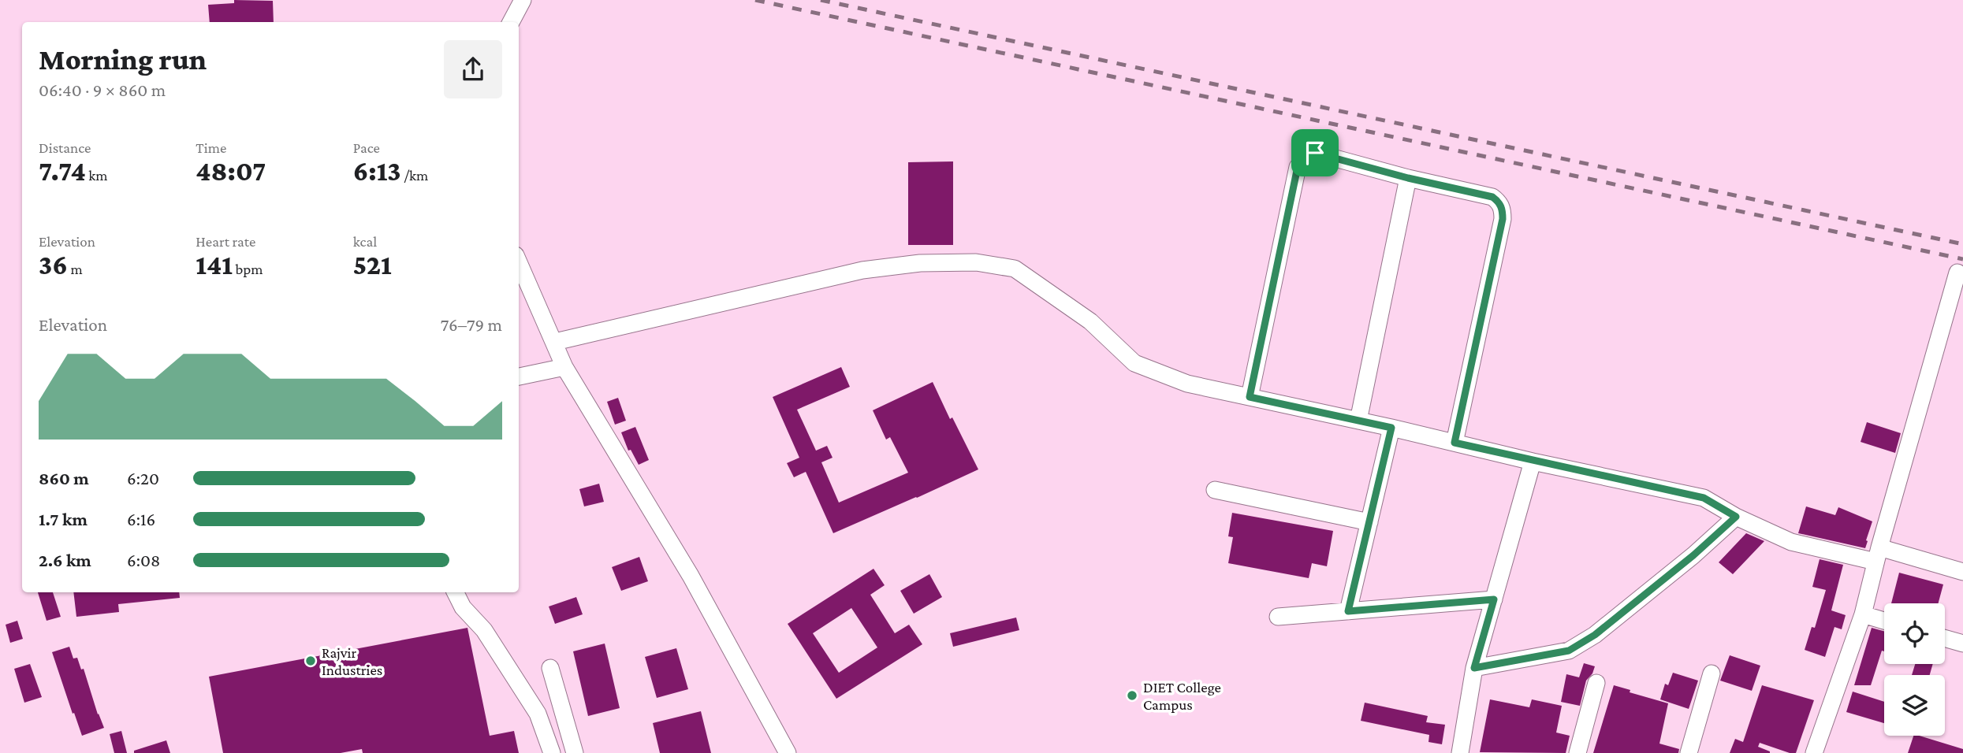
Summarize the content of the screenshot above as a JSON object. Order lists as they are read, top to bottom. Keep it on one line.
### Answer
{"places":["Rajvir Industries","DIET College Campus"],"page":{"heading":["Morning run","06:40 · 9 × 860 m"],"stats":[["Distance","7.74 km"],["Time","48:07"],["Pace","6:13 /km"],["Elevation","36 m"],["Heart rate","141 bpm"],["kcal","521"]],"chart":["Elevation","76–79 m"],"list":[{"name":"860 m","note":"6:20"},{"name":"1.7 km","note":"6:16"},{"name":"2.6 km","note":"6:08"}]}}
